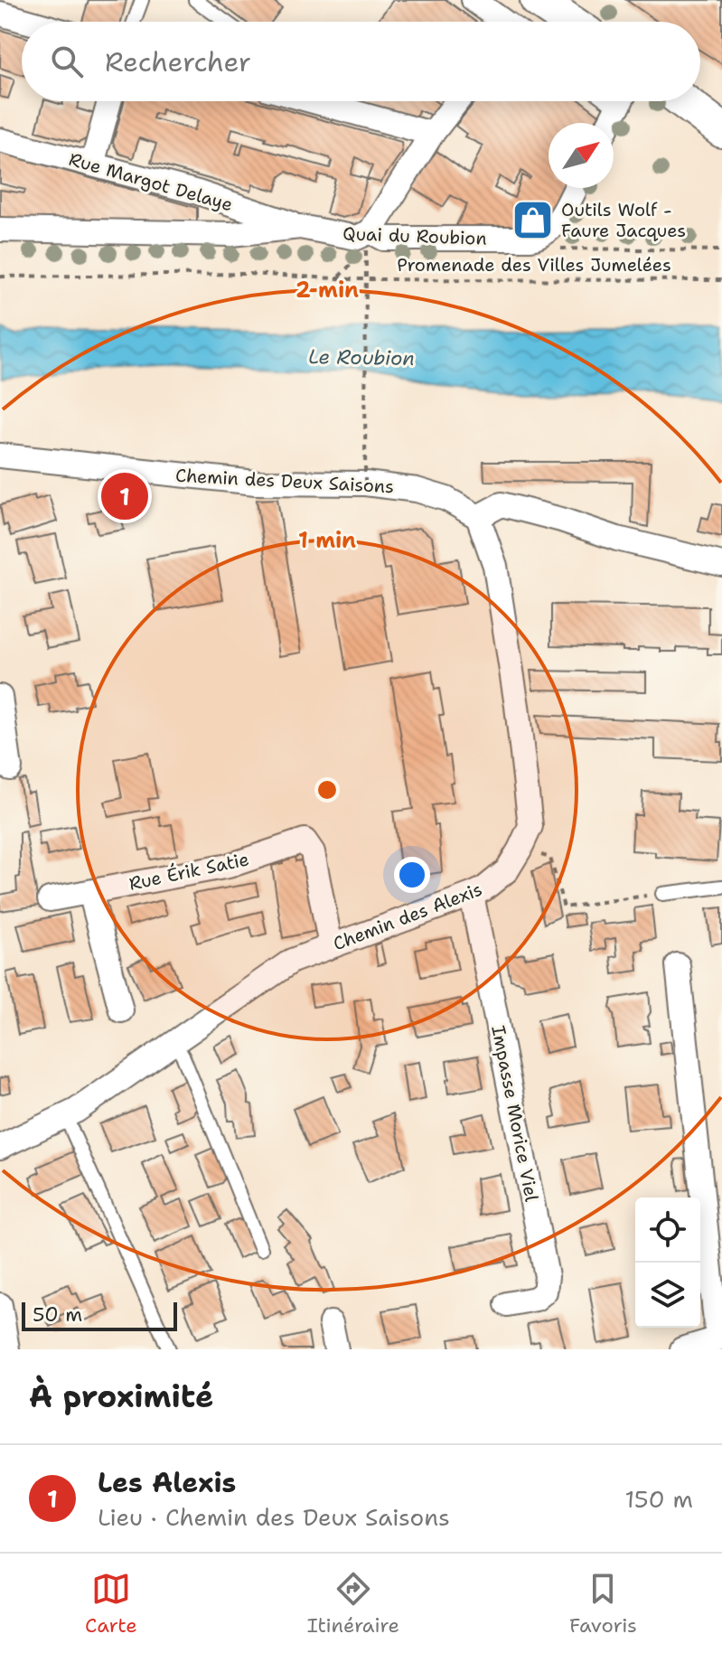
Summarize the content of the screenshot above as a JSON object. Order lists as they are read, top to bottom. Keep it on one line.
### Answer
{"streets":{"street":["Rue Margot Delaye","Quai du Roubion","Chemin des Deux Saisons","Rue Érik Satie","Chemin des Alexis","Impasse Morice Viel"],"path":["Promenade des Villes Jumelées"]},"crossings":[["Rue Margot Delaye","Quai du Roubion"],["Chemin des Deux Saisons","Chemin des Alexis"],["Rue Érik Satie","Chemin des Alexis"],["Chemin des Alexis","Impasse Morice Viel"]],"water":["Le Roubion"],"places":{"shop":["Outils Wolf - Faure Jacques"]},"scale_bar":"50 m","north":"top right","page":{"search":"Rechercher","pins":"1","scale":"50 m","heading":"À proximité","list":[{"mark":"1","name":"Les Alexis","note":"Lieu · Chemin des Deux Saisons","value":"150 m"}],"nav":["Carte","Itinéraire","Favoris"]},"rings":["2 min","1 min"]}
